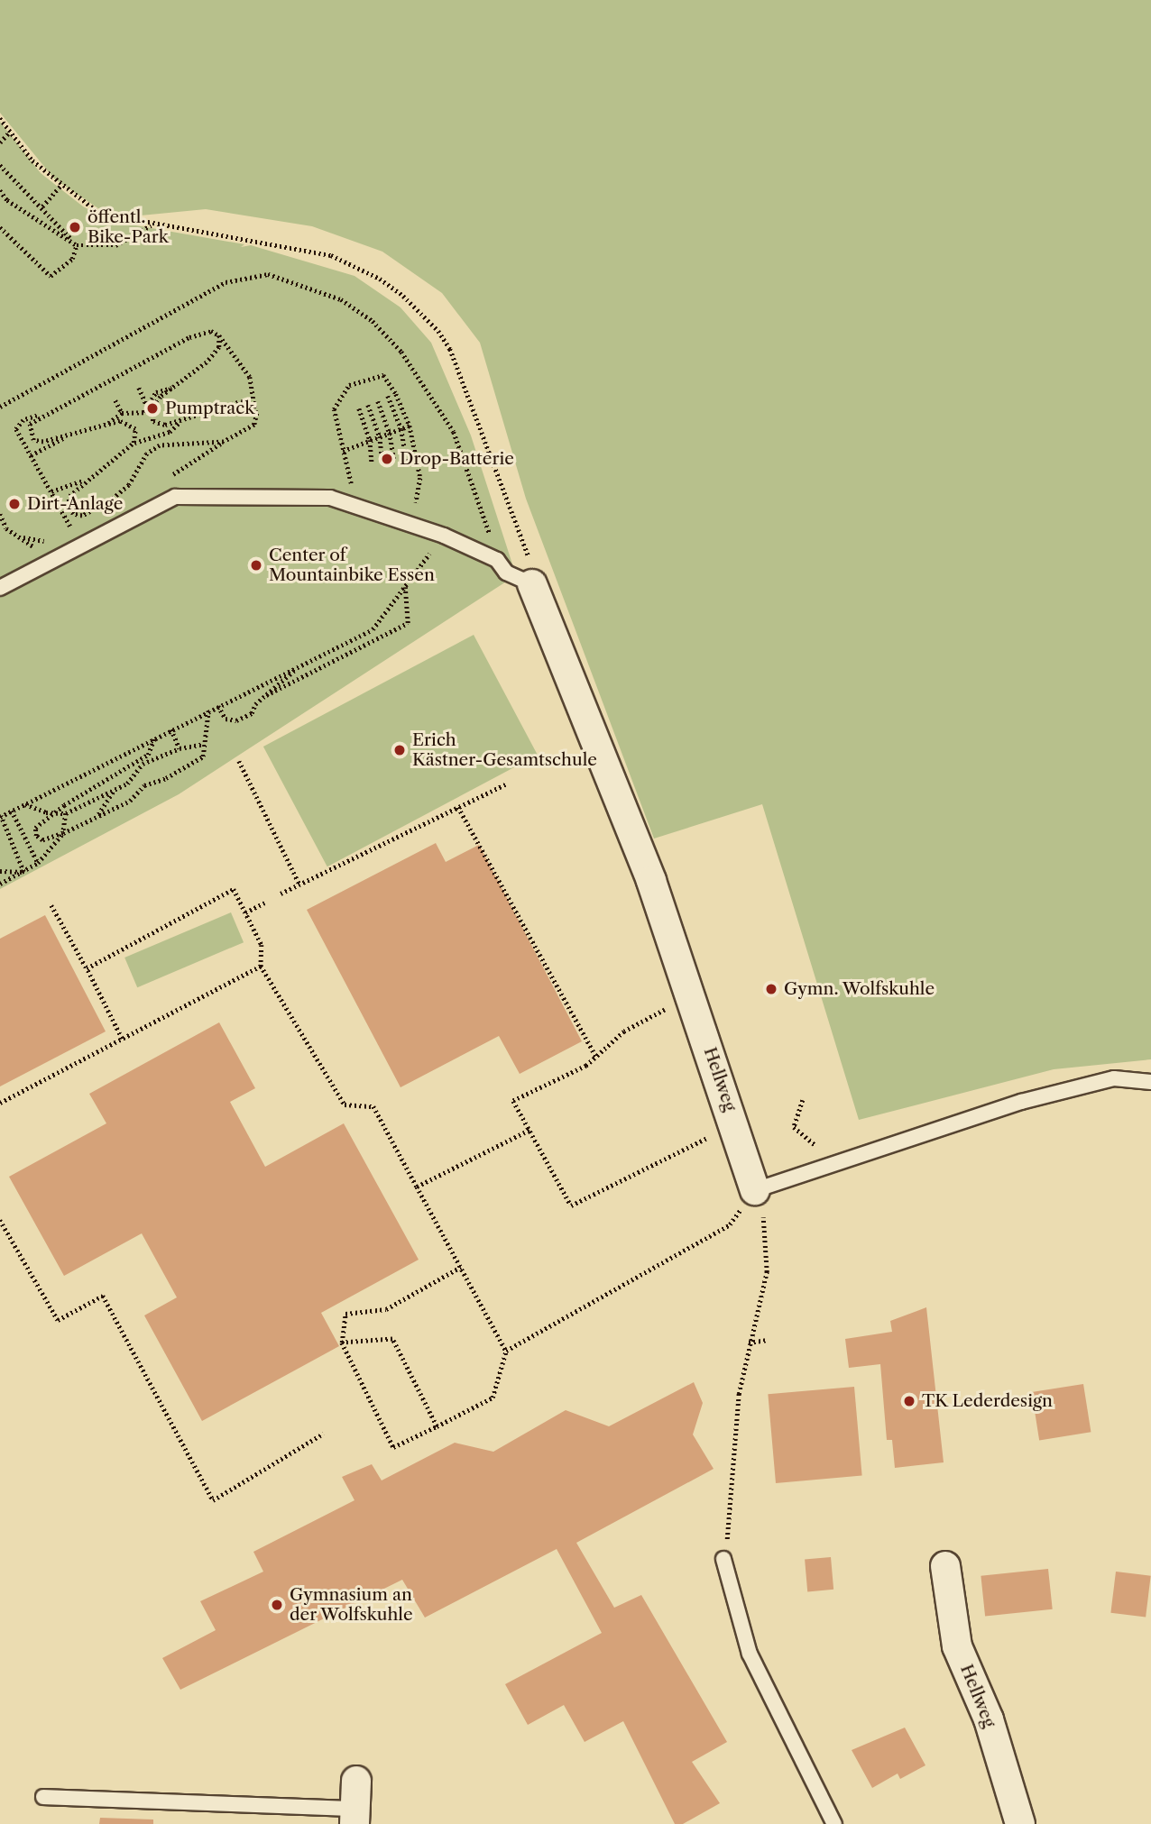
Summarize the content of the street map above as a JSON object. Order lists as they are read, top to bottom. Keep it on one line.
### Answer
{"streets":{"street":["Hellweg"]},"places":["öffentl. Bike-Park","Pumptrack","Drop-Batterie","Dirt-Anlage","Center of Mountainbike Essen","Erich Kästner-Gesamtschule","Gymn. Wolfskuhle","TK Lederdesign","Gymnasium an der Wolfskuhle"]}
